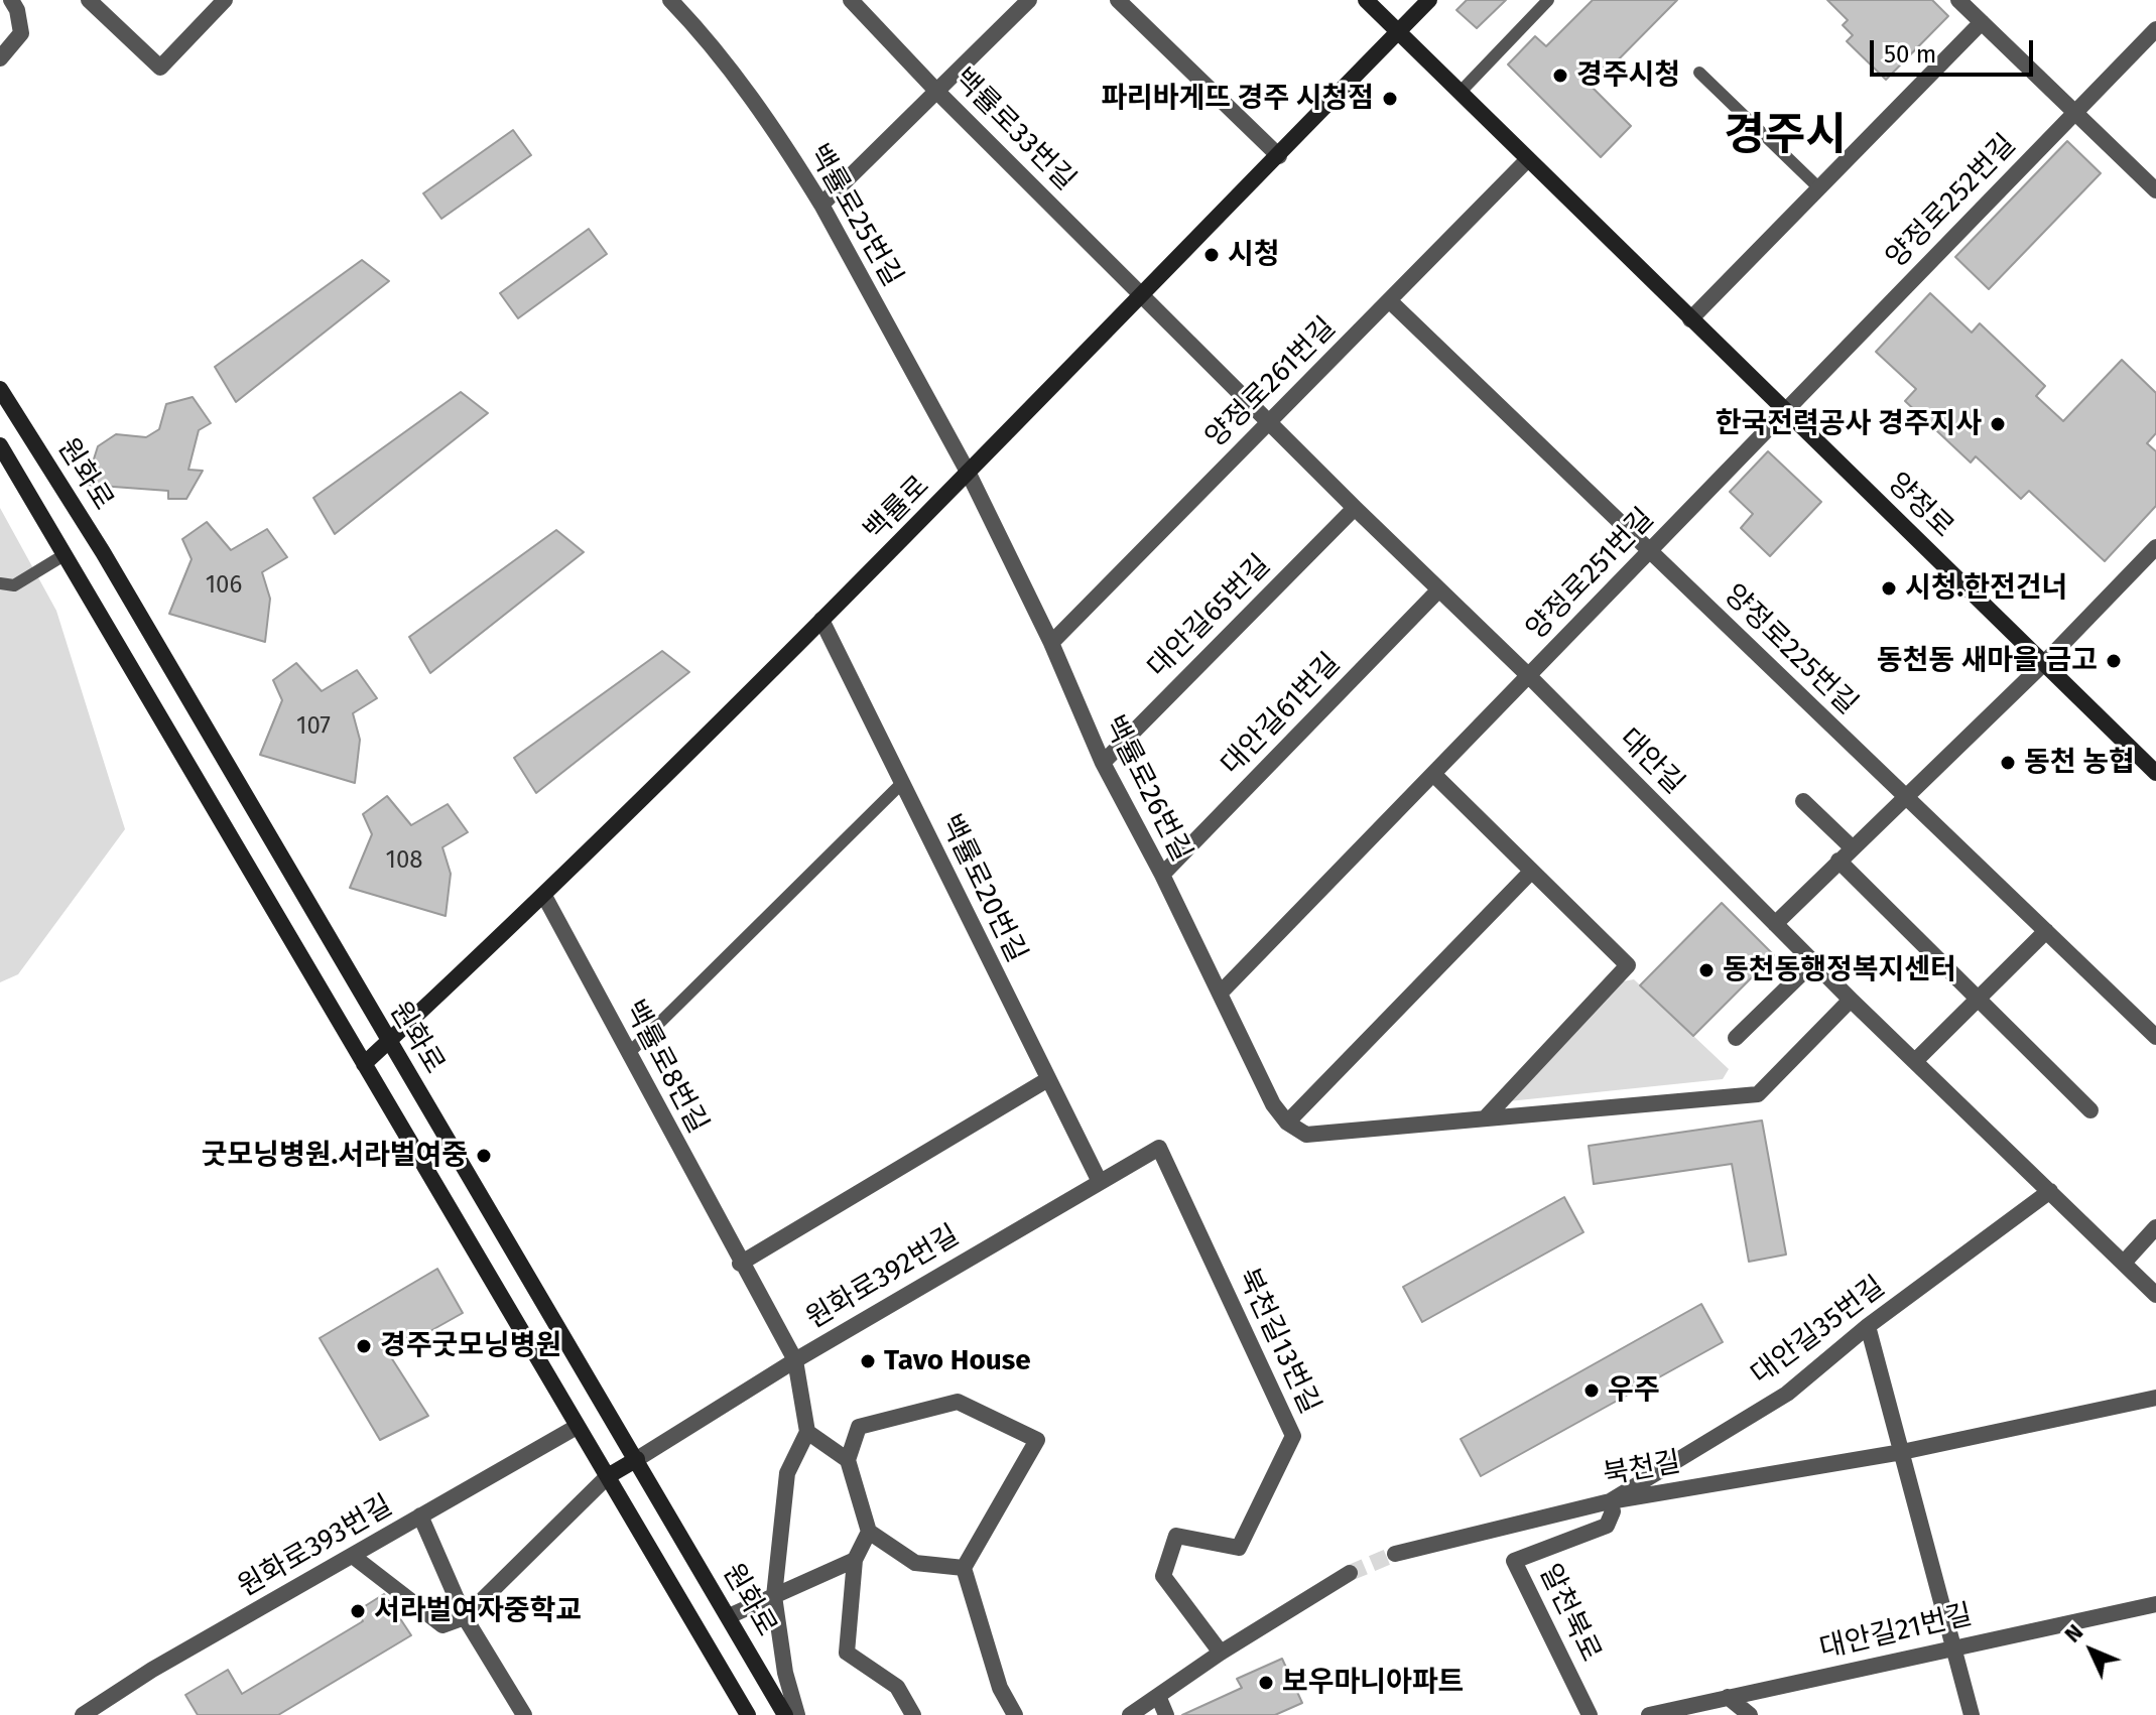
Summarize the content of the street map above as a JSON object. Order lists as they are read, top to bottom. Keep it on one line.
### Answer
{"streets":{"main road":["원화로","양정로","백률로"],"street":["백률로33번길","양정로252번길","백률로25번길","양정로261번길","양정로251번길","대안길65번길","양정로225번길","대안길61번길","대안길","백률로26번길","백률로20번길","백률로8번길","원화로392번길","대안길35번길","북천길13번길","북천길","원화로393번길","알천북로","대안길21번길"]},"crossings":[["백률로33번길","백률로"],["백률로33번길","대안길"],["양정로252번길","양정로"],["양정로252번길","양정로251번길"],["백률로25번길","백률로"],["백률로25번길","백률로26번길"],["양정로261번길","양정로"],["양정로261번길","양정로225번길"],["양정로261번길","대안길"],["양정로261번길","백률로26번길"],["원화로","백률로"],["원화로","원화로392번길"],["원화로","원화로393번길"],["양정로","백률로"],["양정로","양정로251번길"],["백률로","대안길"],["백률로","백률로26번길"],["백률로","백률로20번길"],["백률로","백률로8번길"],["양정로251번길","양정로225번길"],["양정로251번길","대안길"],["양정로251번길","백률로26번길"],["대안길65번길","대안길"],["대안길65번길","백률로26번길"],["대안길61번길","대안길"],["대안길61번길","백률로26번길"],["대안길","대안길35번길"],["백률로20번길","원화로392번길"],["백률로8번길","원화로392번길"],["원화로392번길","북천길13번길"],["대안길35번길","북천길"],["대안길35번길","알천북로"],["북천길","알천북로"]],"districts":["경주시"],"places":["경주시청","파리바게뜨 경주 시청점","시청","한국전력공사 경주지사","시청.한전건너","동천동 새마을 금고","동천 농협","동천동행정복지센터","굿모닝병원.서라벌여중","경주굿모닝병원","Tavo House","우주","서라벌여자중학교","보우마니아파트"],"house_numbers":["106","107","108"],"scale_bar":"50 m","north":"top left"}
